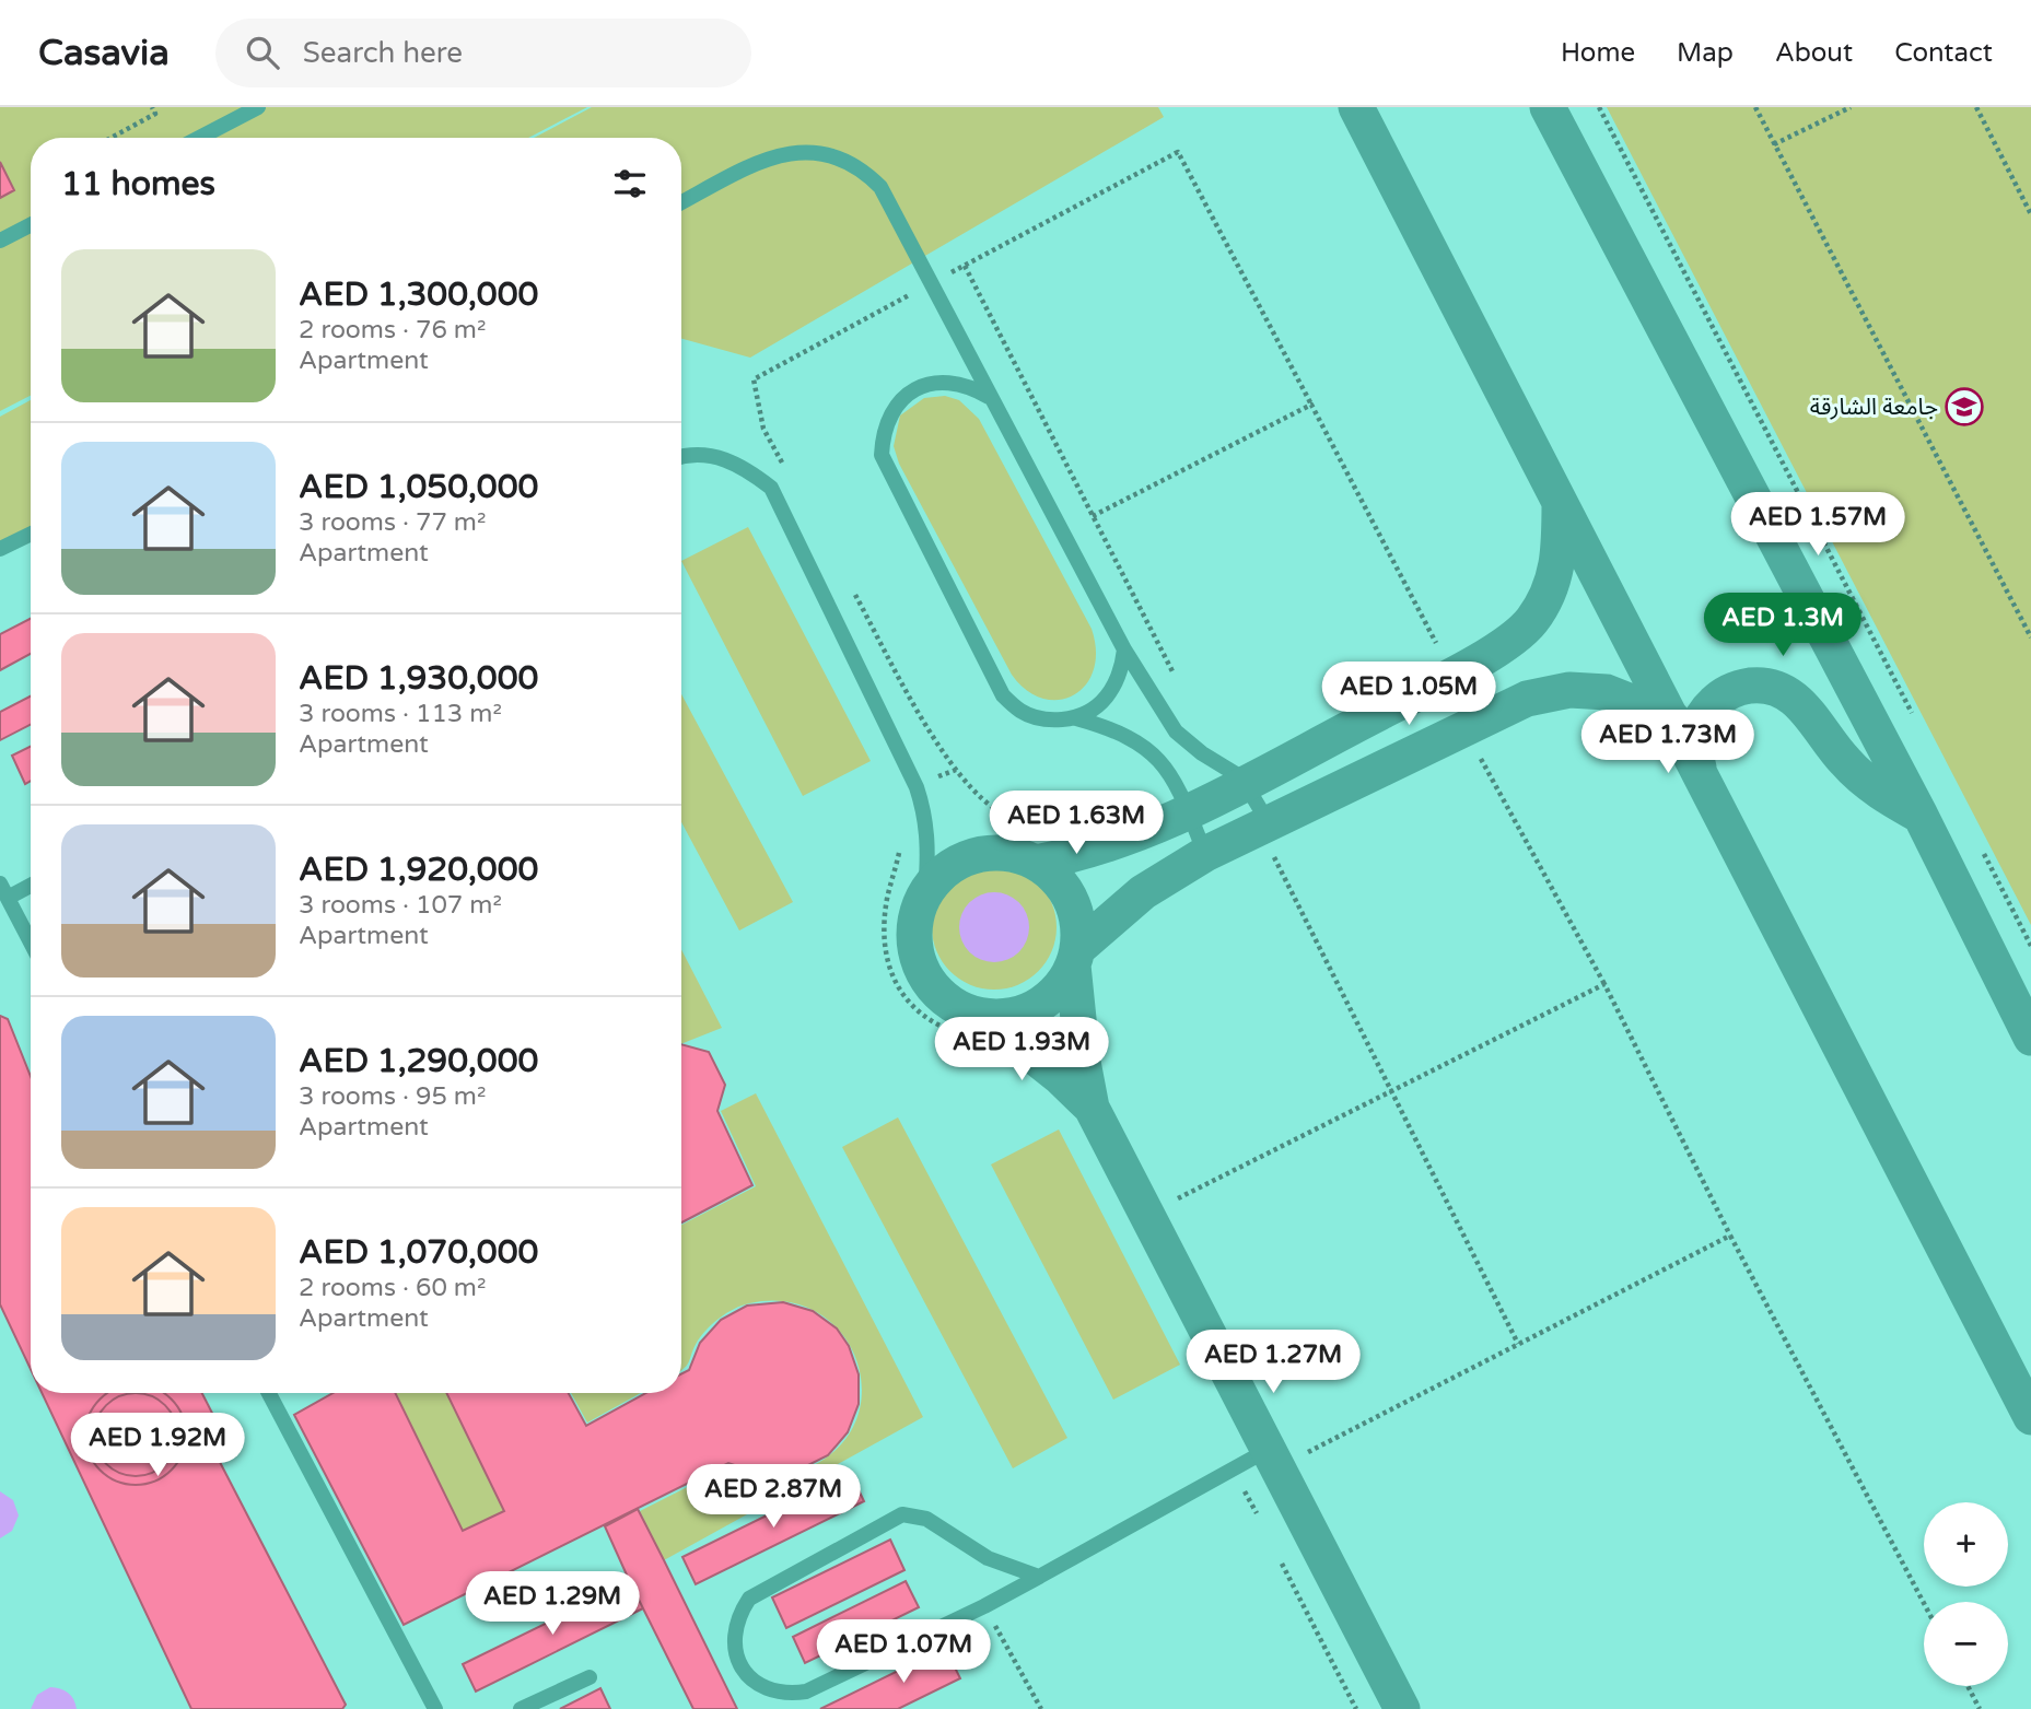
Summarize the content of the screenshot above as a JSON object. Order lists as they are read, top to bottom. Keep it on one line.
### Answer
{"places":{"school or university":["جامعة الشارقة"]},"page":{"header":"Casavia","search":"Search here","nav":["Home","Map","About","Contact"],"heading":"11 homes","list":[{"name":"AED 1,300,000","note":"2 rooms · 76 m² · Apartment"},{"name":"AED 1,050,000","note":"3 rooms · 77 m² · Apartment"},{"name":"AED 1,930,000","note":"3 rooms · 113 m² · Apartment"},{"name":"AED 1,920,000","note":"3 rooms · 107 m² · Apartment"},{"name":"AED 1,290,000","note":"3 rooms · 95 m² · Apartment"},{"name":"AED 1,070,000","note":"2 rooms · 60 m² · Apartment"}],"price":["AED 1.57M","AED 1.3M","AED 1.05M","AED 1.73M","AED 1.63M","AED 1.93M","AED 1.27M","AED 1.92M","AED 2.87M","AED 1.29M","AED 1.07M"],"map_buttons":["+","−"]}}
